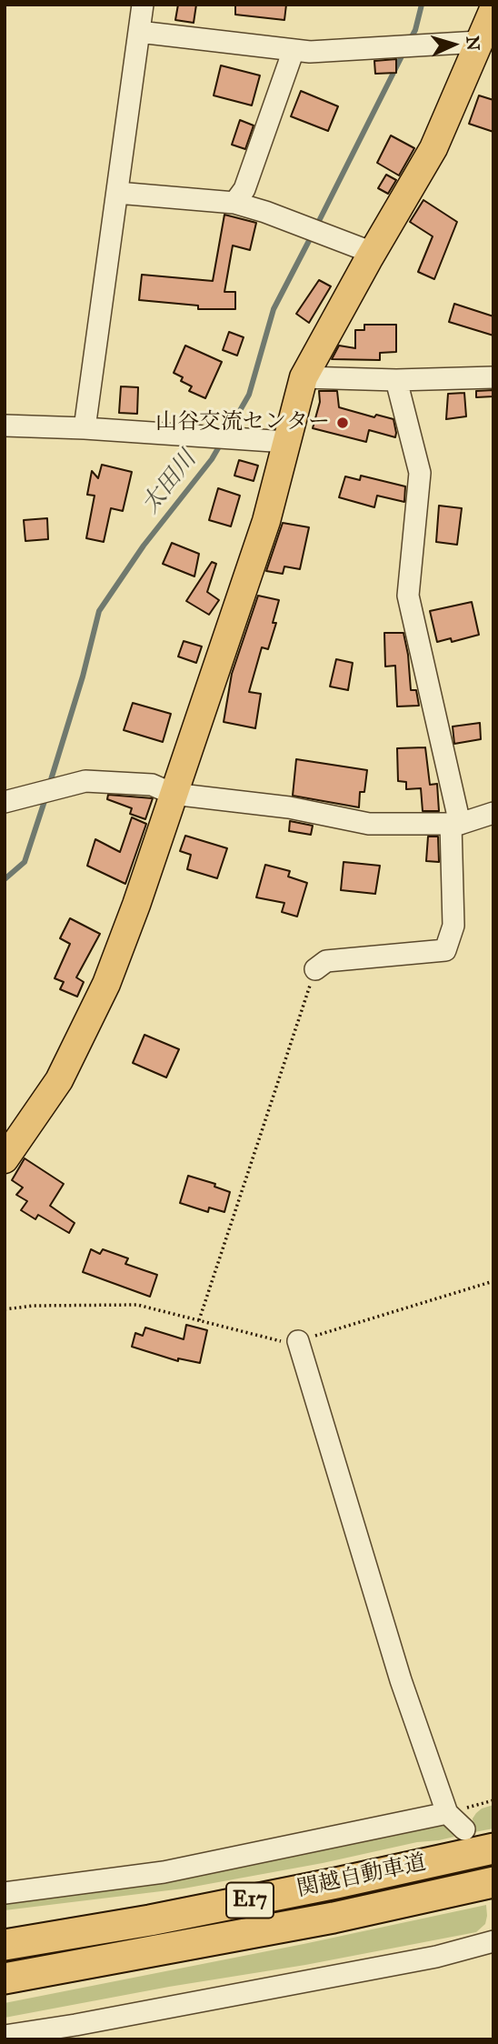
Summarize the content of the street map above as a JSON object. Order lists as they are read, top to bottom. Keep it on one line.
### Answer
{"streets":{"highway":["関越自動車道","E17"]},"water":["太田川"],"places":["山谷交流センター"],"north":"right"}
